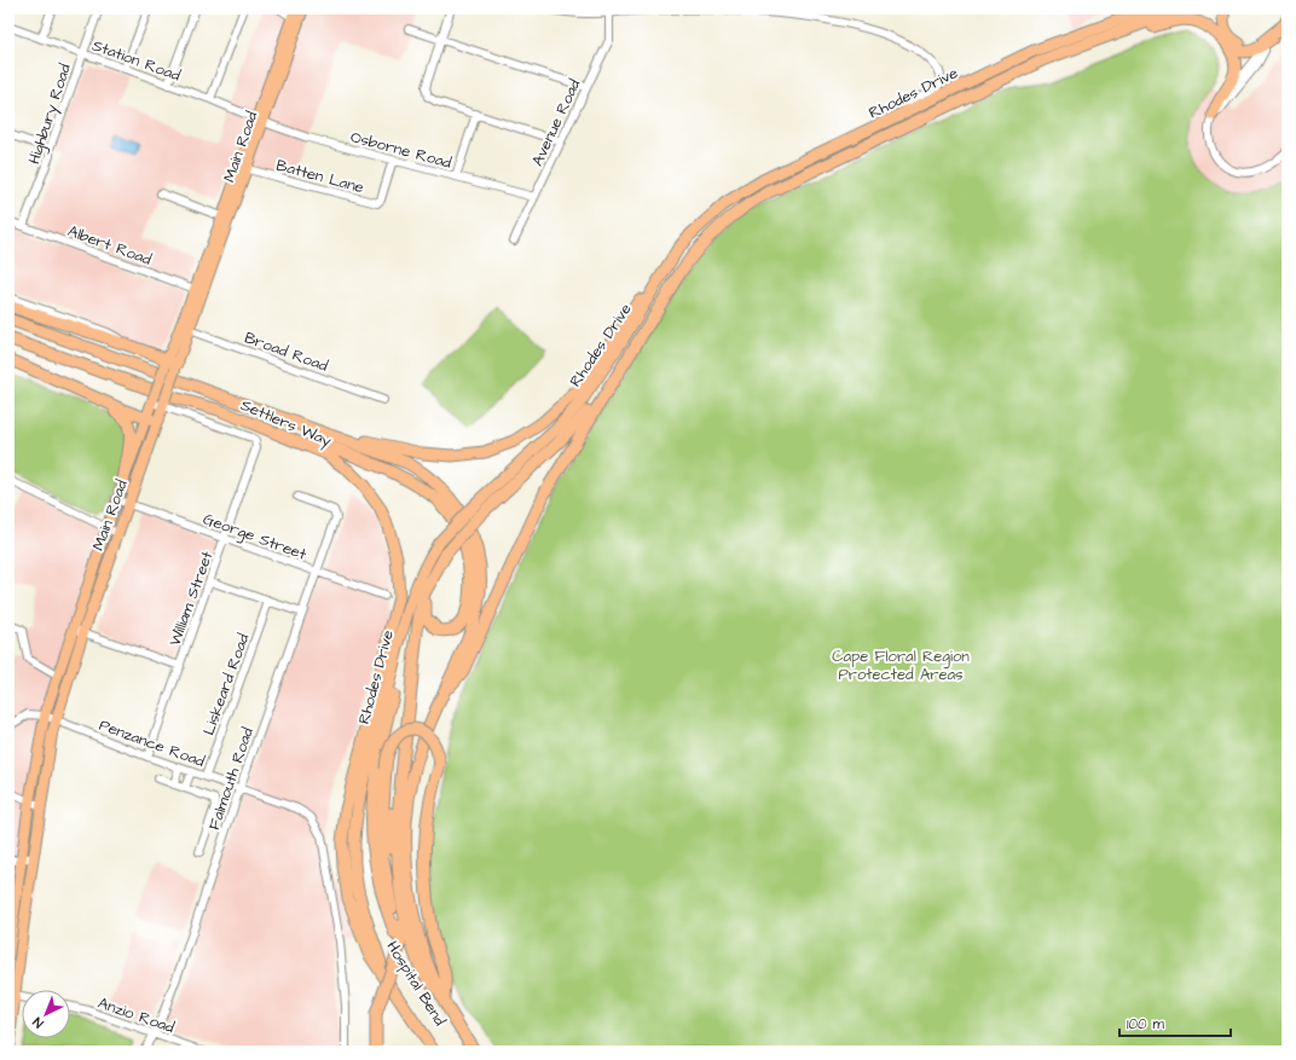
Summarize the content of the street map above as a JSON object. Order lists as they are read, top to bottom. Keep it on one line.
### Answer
{"streets":{"highway":["Rhodes Drive","Settlers Way","Hospital Bend"],"main road":["Main Road"],"street":["Station Road","Highbury Road","Avenue Road","Osborne Road","Batten Lane","Albert Road","Broad Road","George Street","William Street","Liskeard Road","Penzance Road","Falmouth Road","Anzio Road"]},"crossings":[["Station Road","Highbury Road"],["Station Road","Main Road"],["Station Road","Osborne Road"],["Rhodes Drive","Settlers Way"],["Rhodes Drive","Hospital Bend"],["Highbury Road","Albert Road"],["Avenue Road","Osborne Road"],["Main Road","Osborne Road"],["Main Road","Batten Lane"],["Main Road","Albert Road"],["Main Road","Broad Road"],["Main Road","George Street"],["Main Road","William Street"],["Main Road","Penzance Road"],["Osborne Road","Batten Lane"],["Settlers Way","Hospital Bend"],["George Street","William Street"],["George Street","Falmouth Road"],["William Street","Penzance Road"],["Liskeard Road","Penzance Road"],["Penzance Road","Falmouth Road"],["Falmouth Road","Anzio Road"]],"parks":["Cape Floral Region Protected Areas"],"scale_bar":"100 m","north":"bottom left"}
